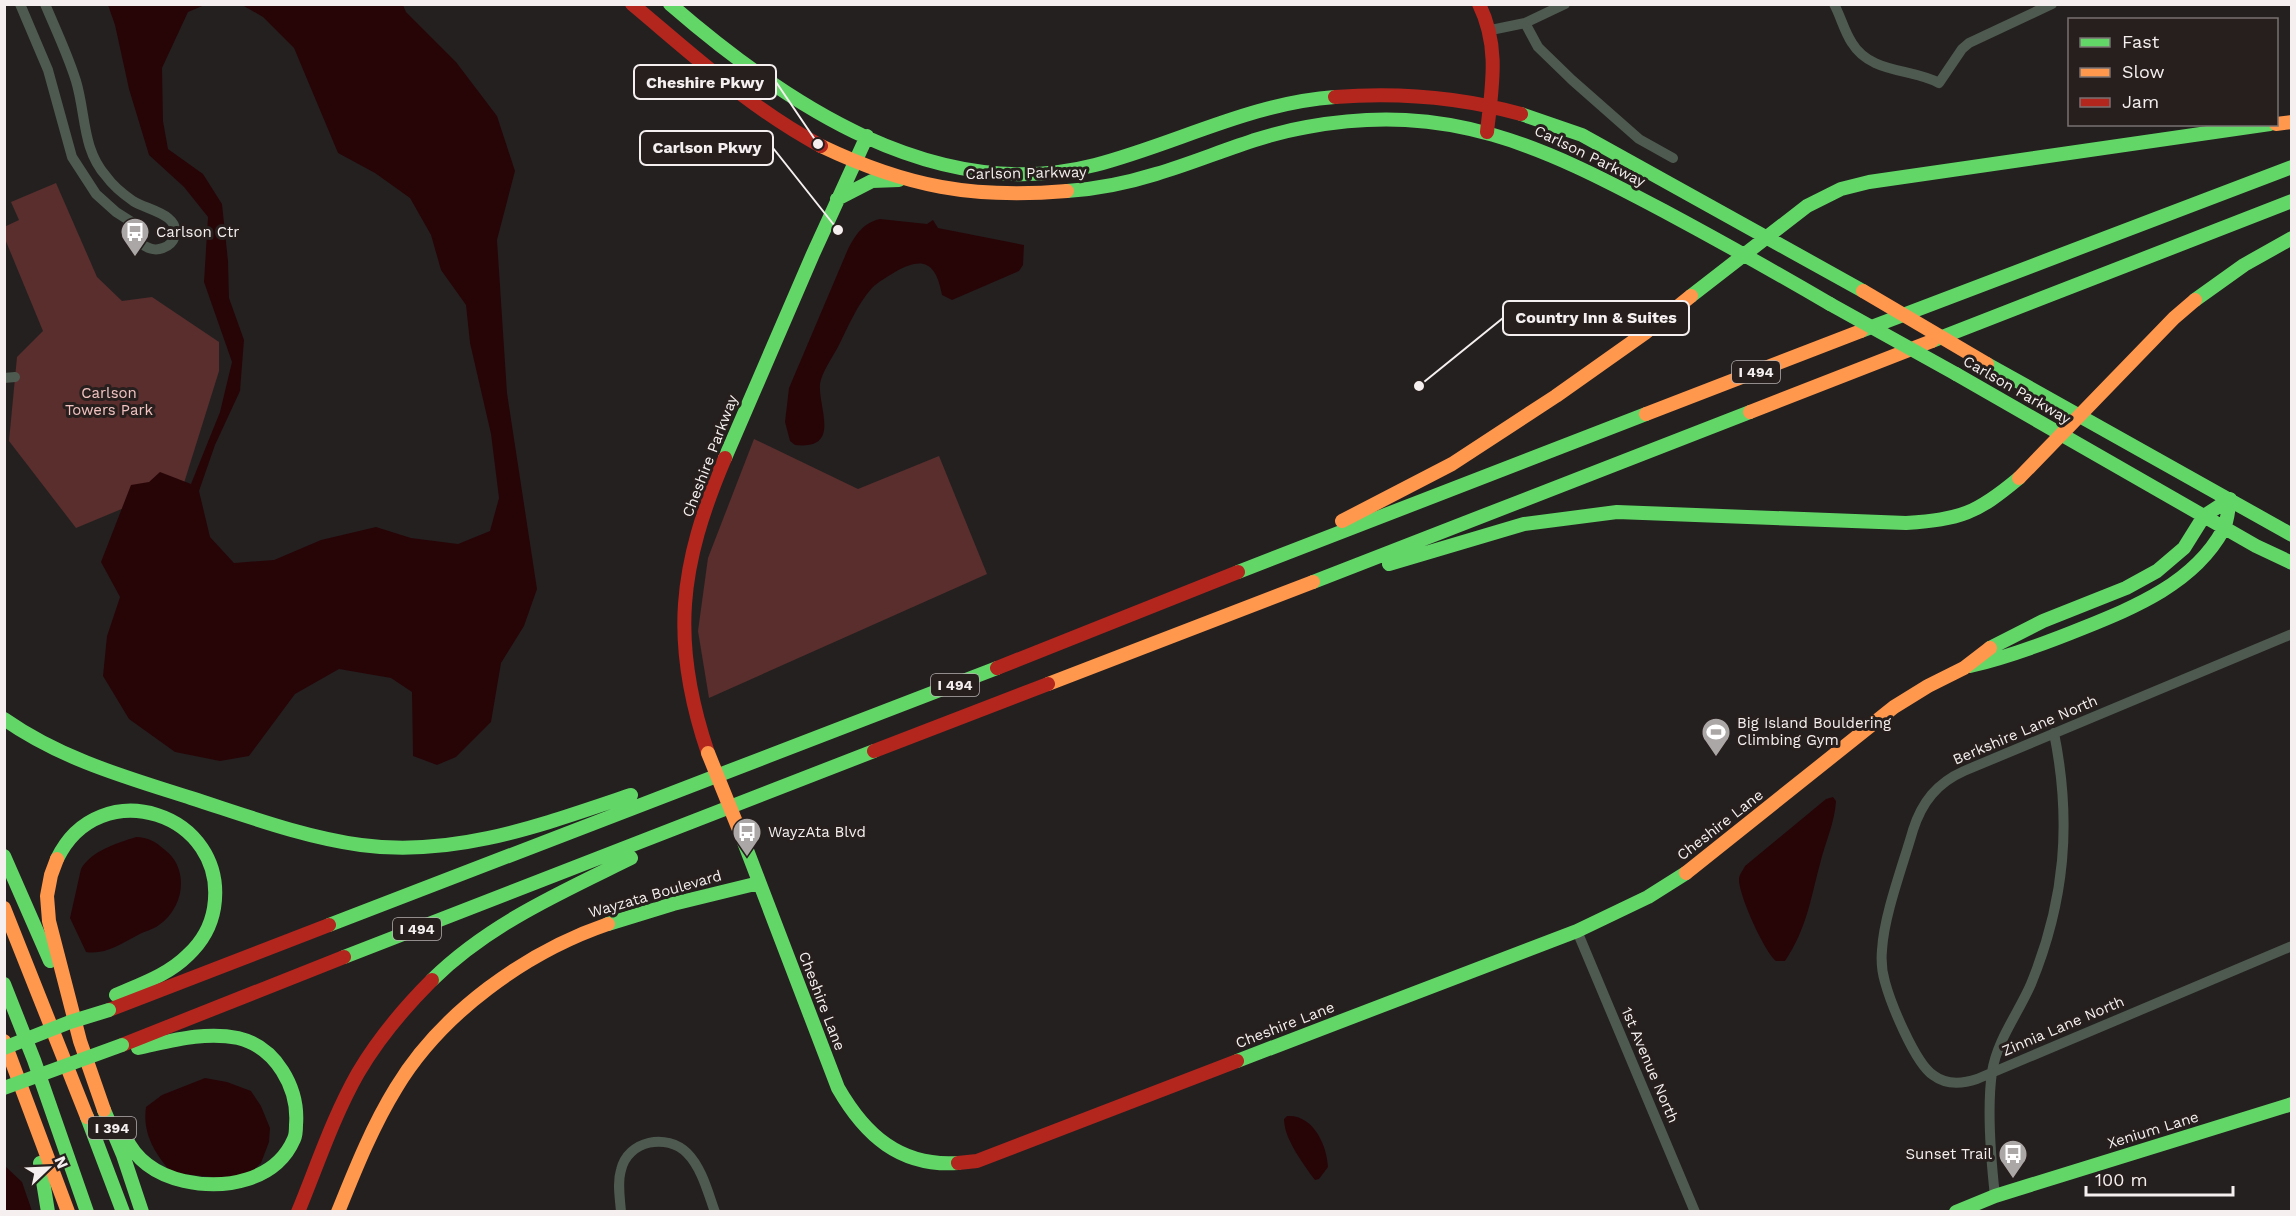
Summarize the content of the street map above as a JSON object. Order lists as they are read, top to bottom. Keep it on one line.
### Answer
{"streets":{"main road":["Carlson Parkway","I 494","Cheshire Parkway","Cheshire Lane","Wayzata Boulevard","I 394","Xenium Lane"],"street":["Berkshire Lane North","Zinnia Lane North","1st Avenue North"]},"crossings":[["Carlson Parkway","Cheshire Parkway"],["Carlson Parkway","Cheshire Lane"],["I 494","I 394"],["Cheshire Parkway","Cheshire Lane"],["Berkshire Lane North","Zinnia Lane North"],["Cheshire Lane","Wayzata Boulevard"],["Cheshire Lane","1st Avenue North"]],"parks":["Carlson Towers Park"],"places":{"other":["Cheshire Pkwy","Carlson Pkwy","Country Inn & Suites"],"bus stop":["Carlson Ctr","WayzAta Blvd","Sunset Trail"],"sports":["Big Island Bouldering Climbing Gym"]},"legend":["Fast","Slow","Jam"],"scale_bar":"100 m","north":"top right"}
